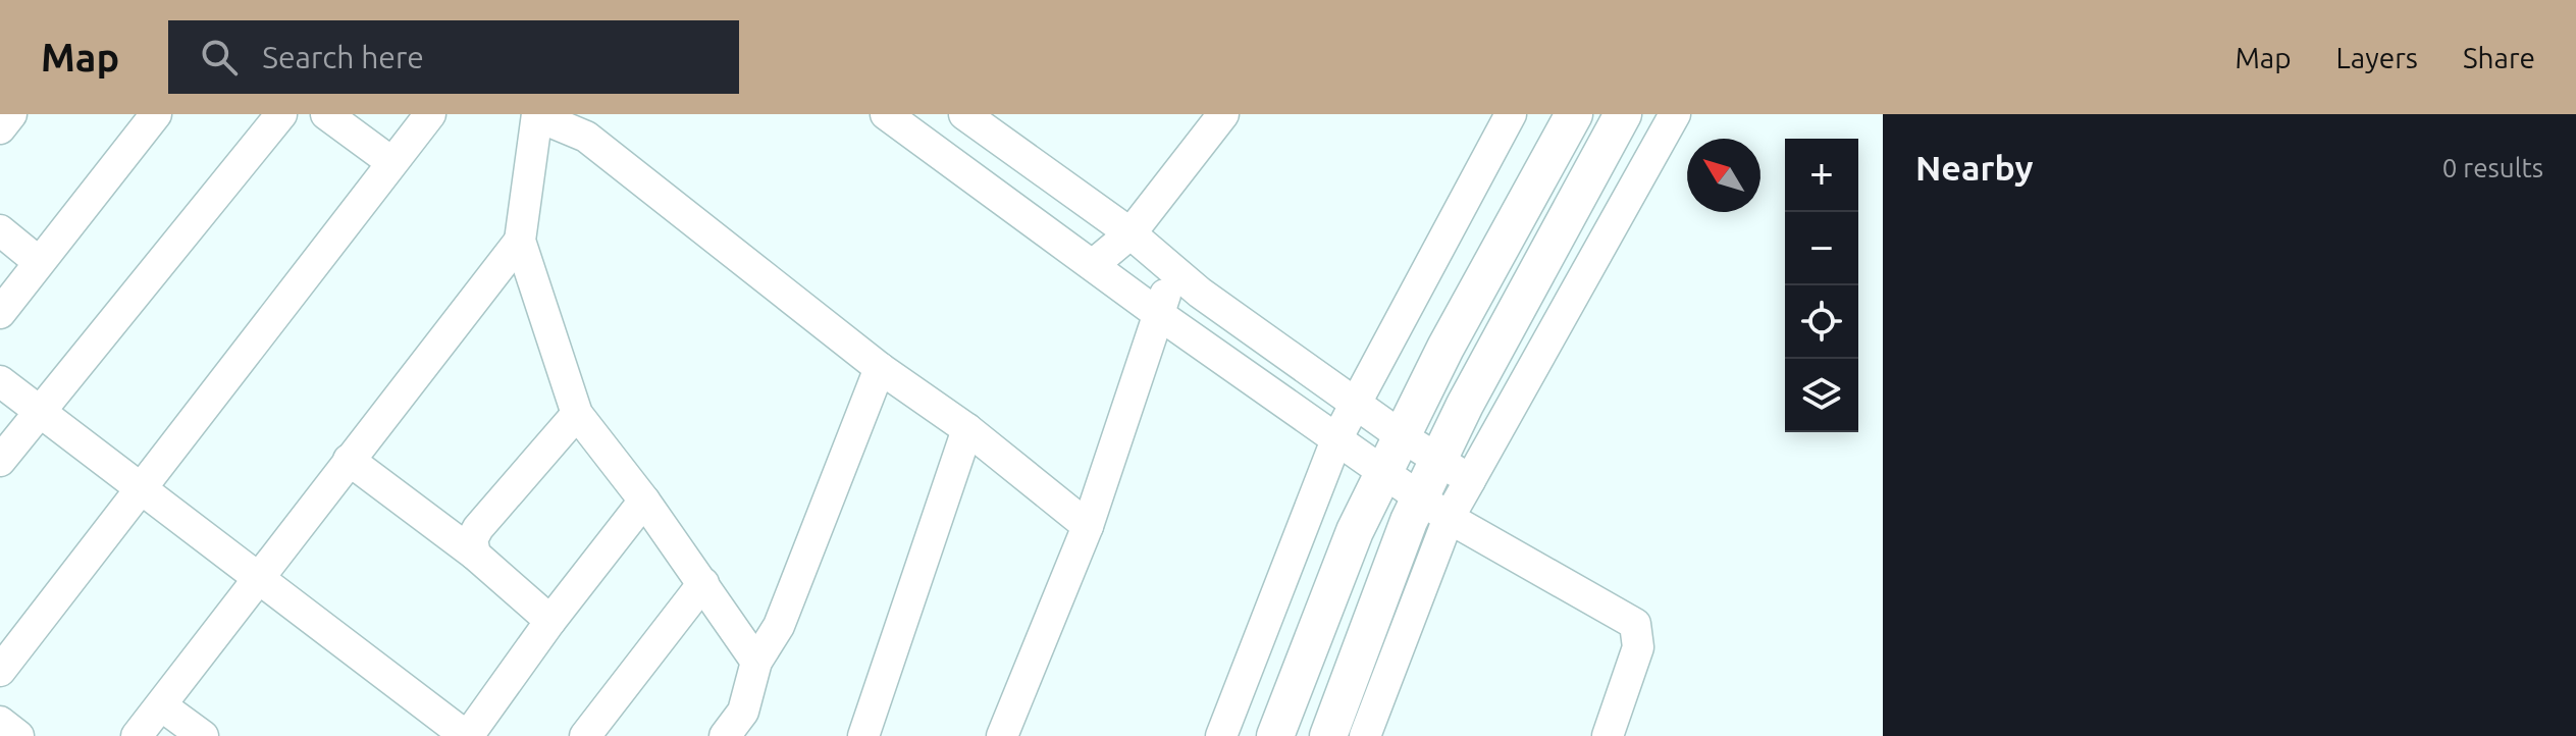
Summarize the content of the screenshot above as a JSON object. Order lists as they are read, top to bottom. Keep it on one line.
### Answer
{"north":"top left","page":{"header":"Map","search":"Search here","nav":["Map","Layers","Share"],"heading":["Nearby","0 results"],"map_buttons":["+","−"]}}
